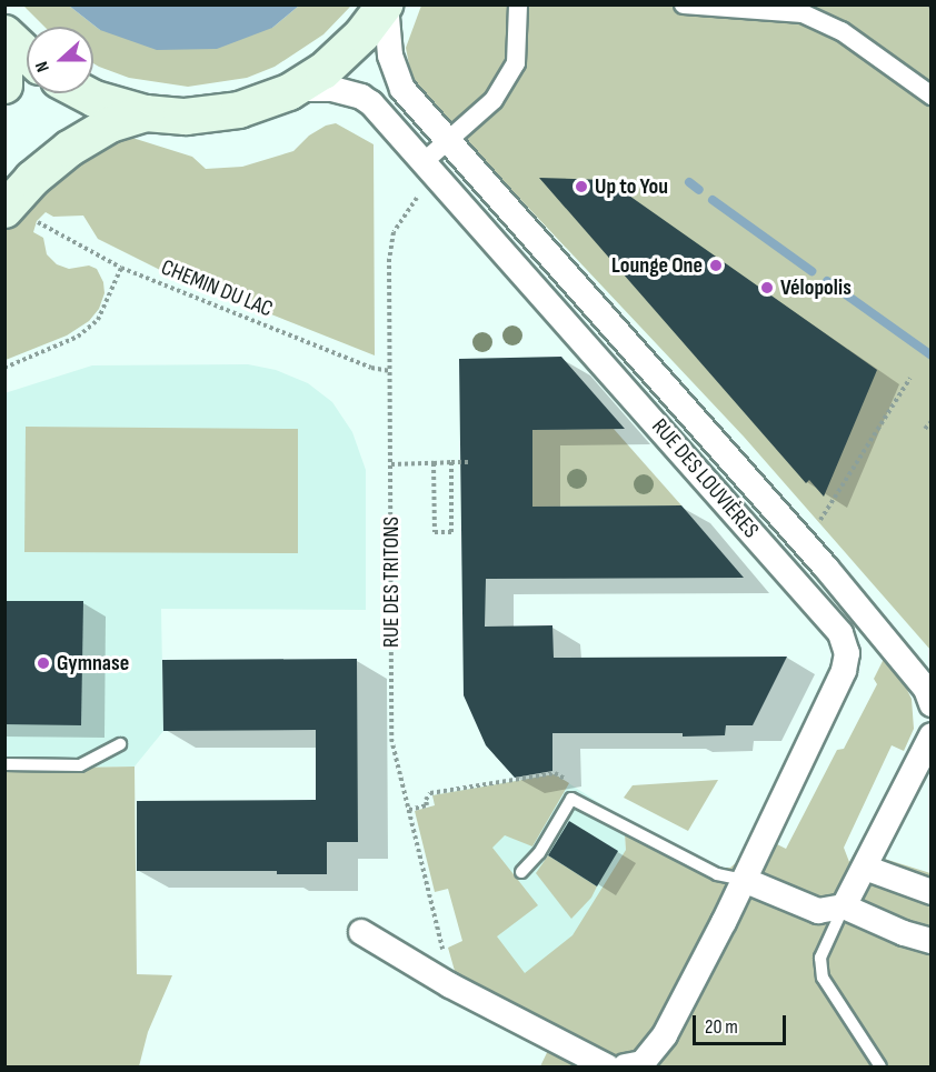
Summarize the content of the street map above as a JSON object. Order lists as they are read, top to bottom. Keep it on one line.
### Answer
{"streets":{"street":["RUE DES LOUVIÈRES"],"path":["CHEMIN DU LAC","RUE DES TRITONS"]},"crossings":[["CHEMIN DU LAC","RUE DES TRITONS"]],"places":["Up to You","Lounge One","Vélopolis","Gymnase"],"scale_bar":"20 m","north":"left"}
